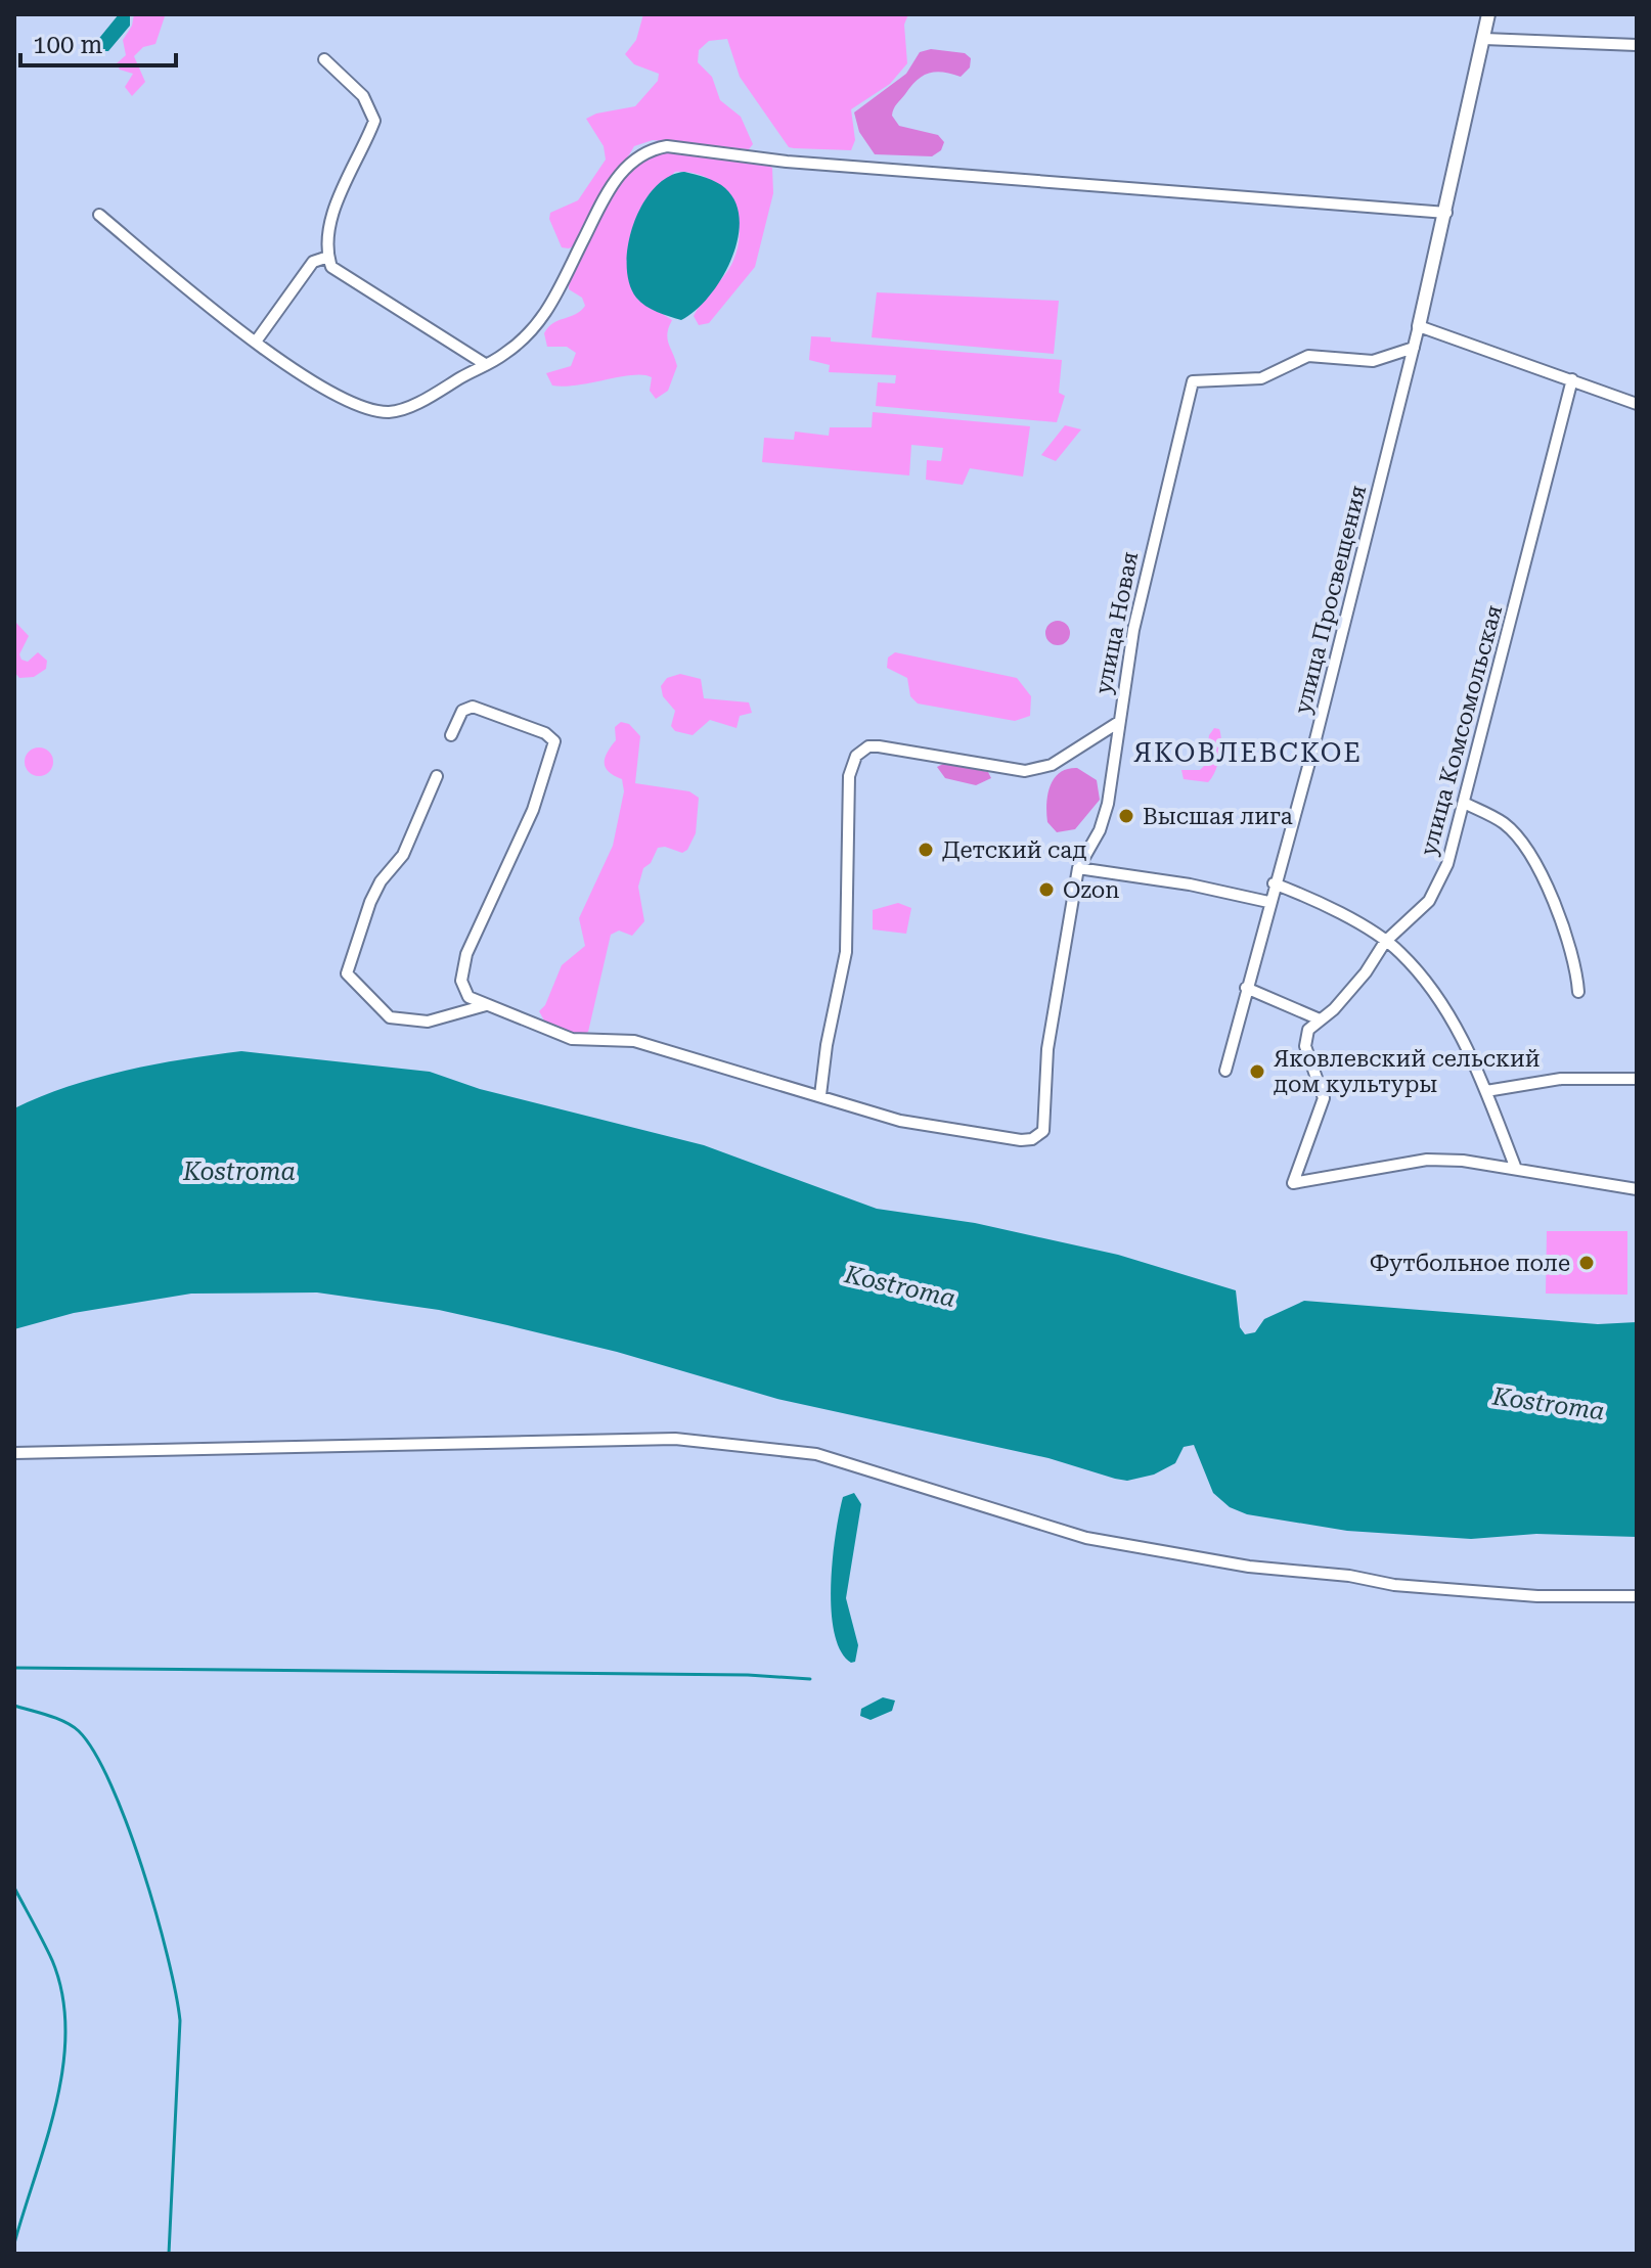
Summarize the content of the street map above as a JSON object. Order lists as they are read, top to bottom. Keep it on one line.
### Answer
{"streets":{"street":["улица Просвещения","улица Новая","улица Комсомольская"]},"crossings":[["улица Просвещения","улица Новая"]],"districts":["ЯКОВЛЕВСКОЕ"],"water":["Kostroma"],"places":["Высшая лига","Детский сад","Ozon","Яковлевский сельский дом культуры","Футбольное поле"],"scale_bar":"100 m"}
